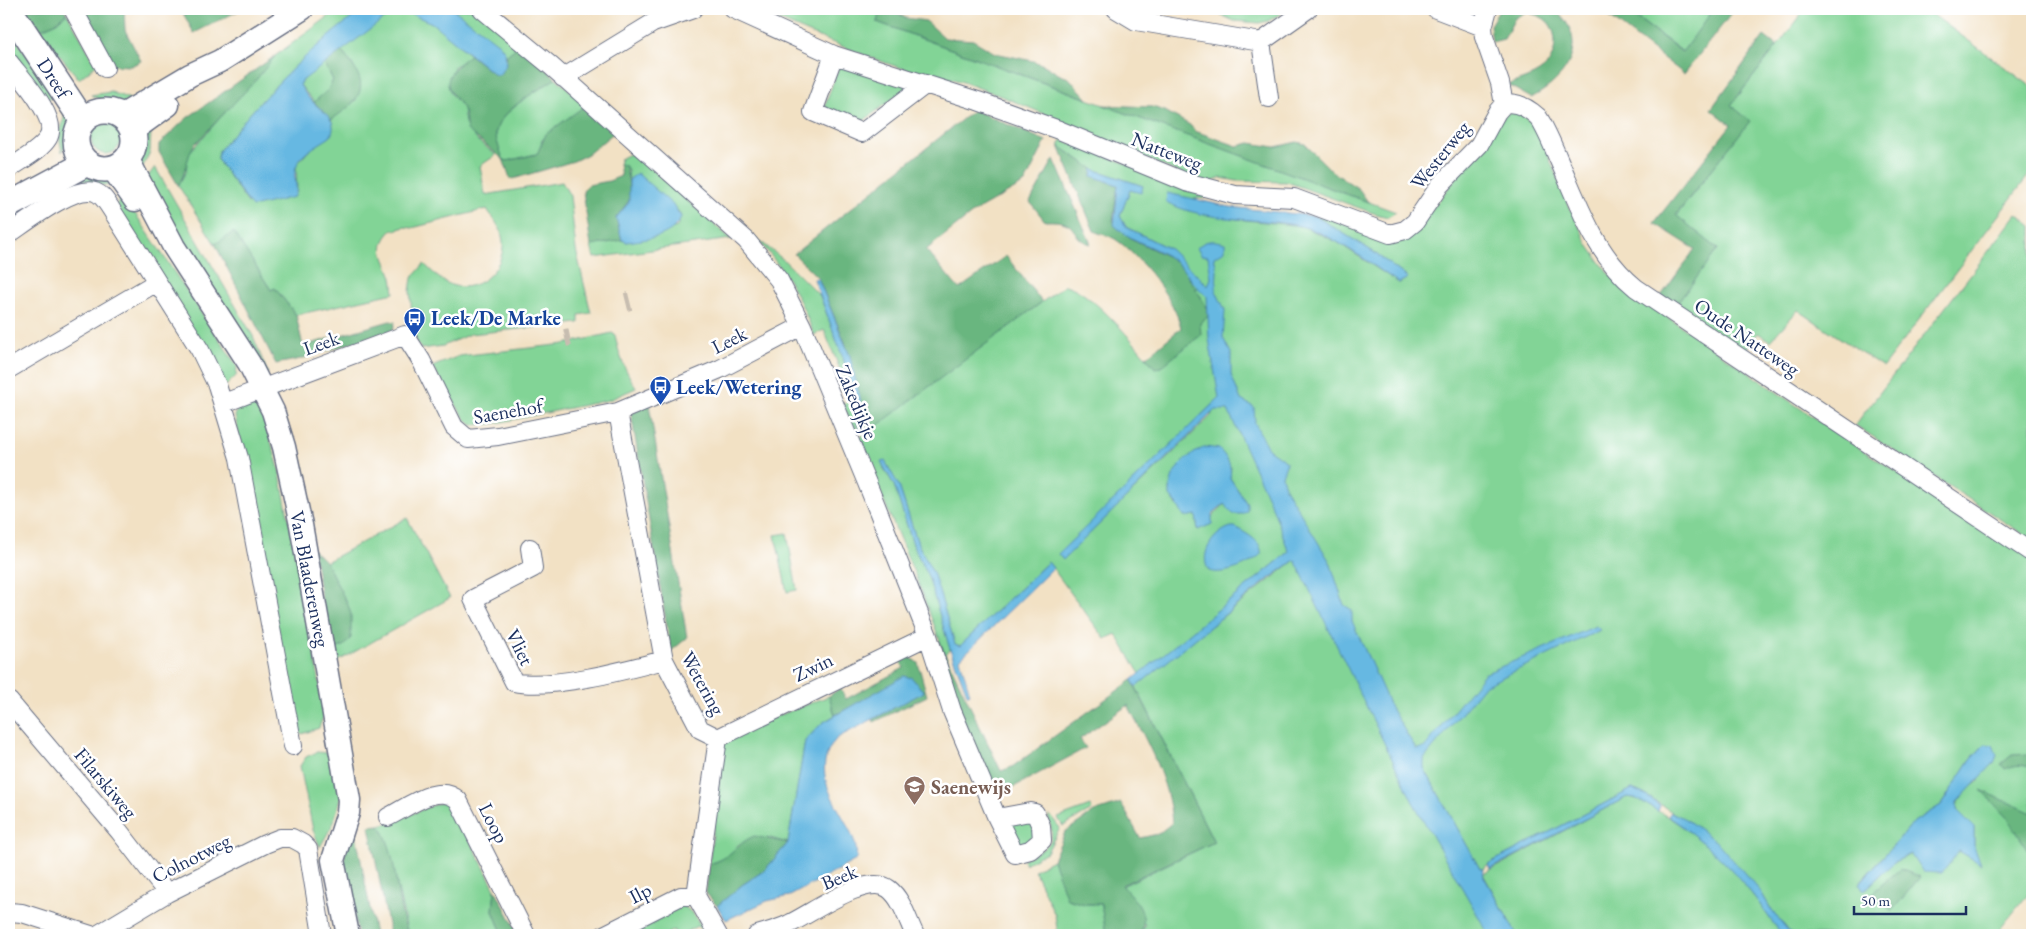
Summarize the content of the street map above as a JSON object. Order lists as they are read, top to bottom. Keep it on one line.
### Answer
{"streets":{"main road":["Dreef"],"street":["Natteweg","Westerweg","Oude Natteweg","Leek","Zakedijkje","Saenehof","Van Blaaderenweg","Vliet","Zwin","Wetering","Filarskiweg","Loop","Colnotweg","Beek","Ilp"]},"crossings":[["Dreef","Van Blaaderenweg"],["Natteweg","Westerweg"],["Westerweg","Oude Natteweg"],["Leek","Zakedijkje"],["Leek","Saenehof"],["Leek","Van Blaaderenweg"],["Leek","Wetering"],["Zakedijkje","Zwin"],["Saenehof","Wetering"],["Vliet","Wetering"],["Zwin","Wetering"],["Wetering","Ilp"],["Filarskiweg","Colnotweg"]],"places":{"bus stop":["Leek/De Marke","Leek/Wetering"],"school or university":["Saenewijs"]},"scale_bar":"50 m"}
